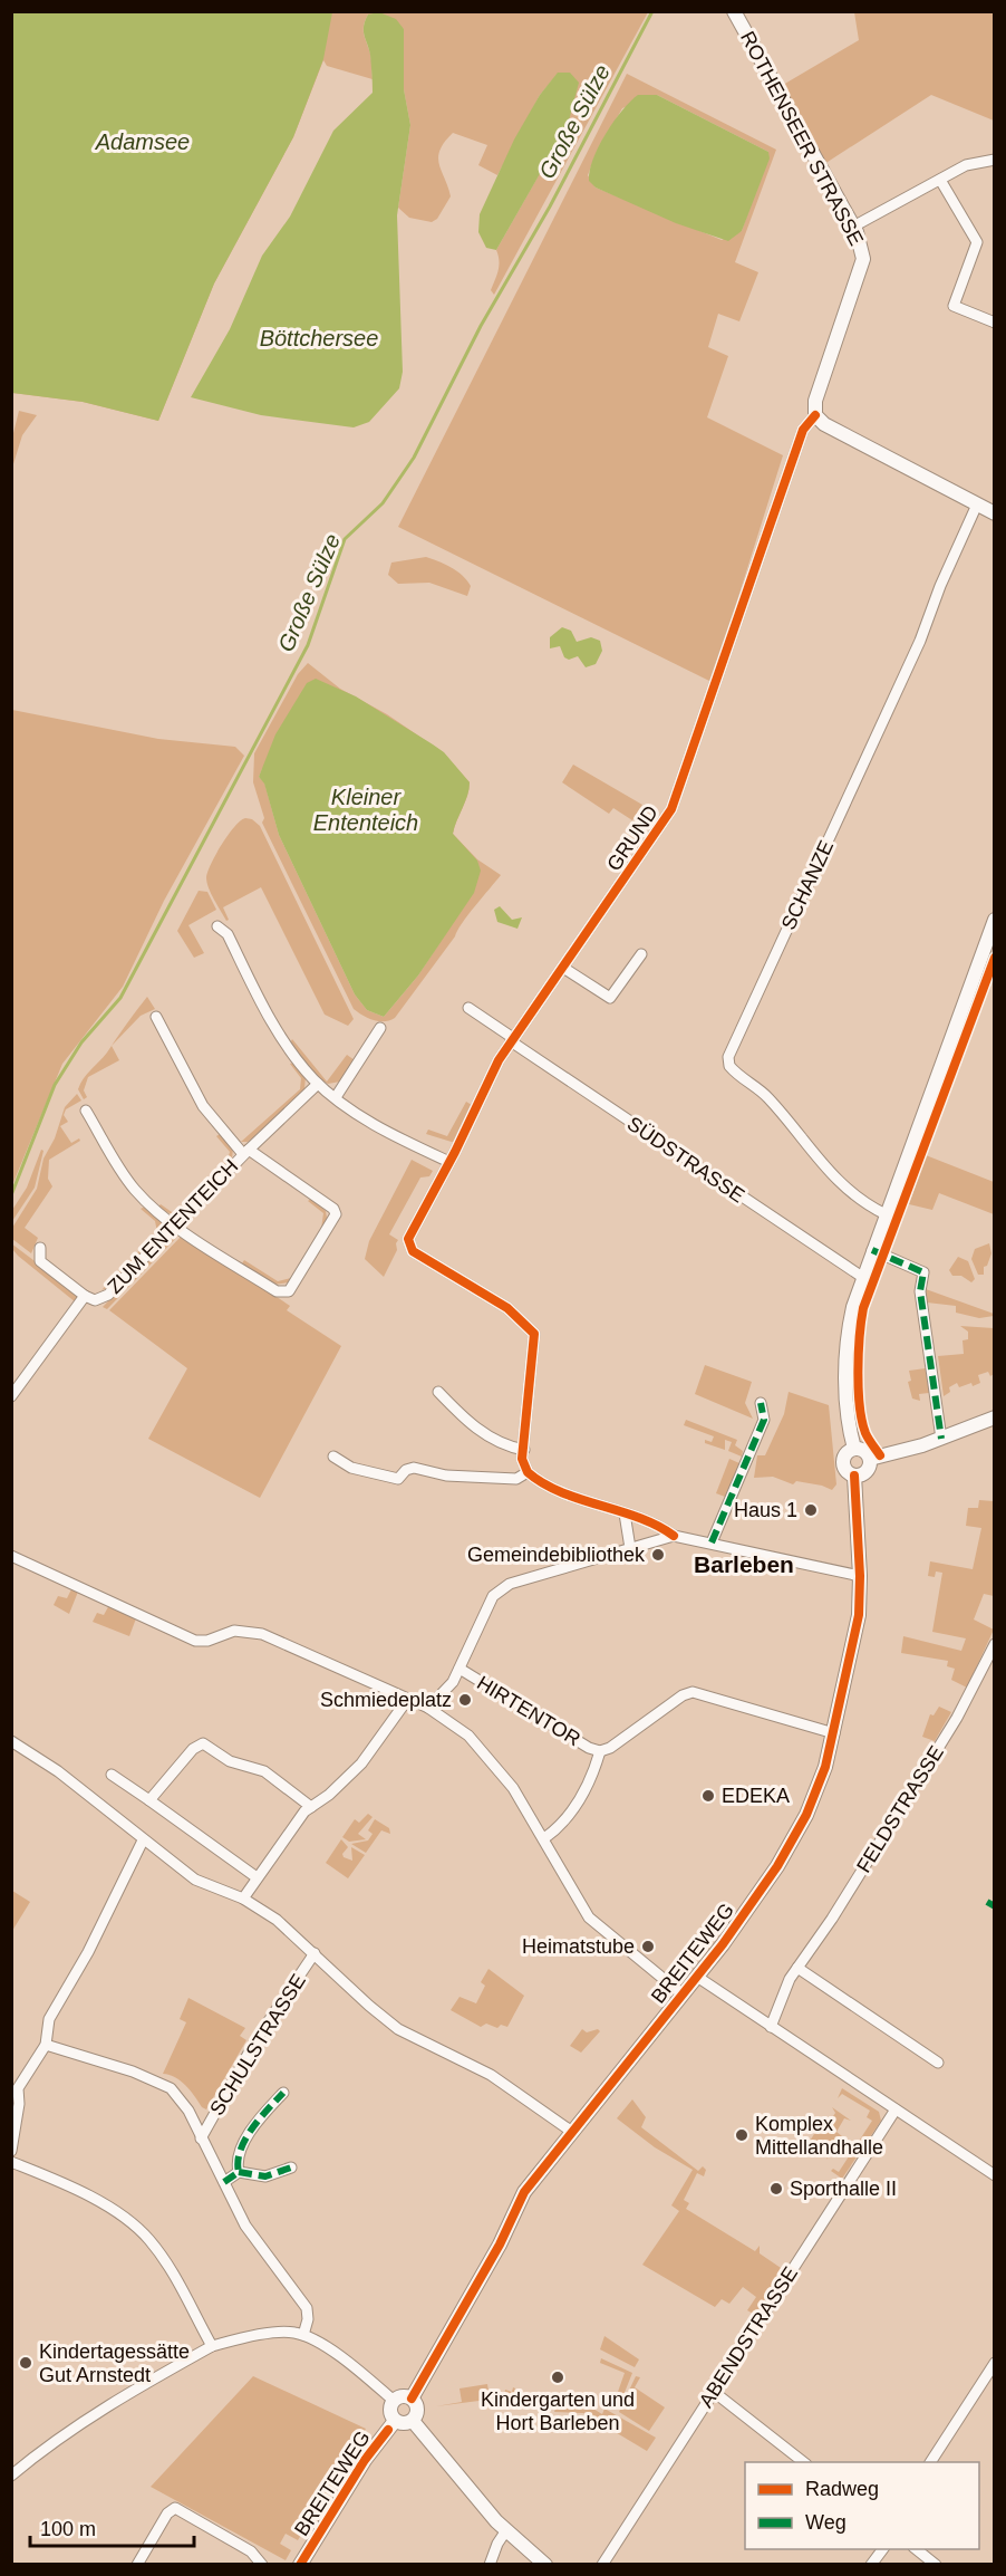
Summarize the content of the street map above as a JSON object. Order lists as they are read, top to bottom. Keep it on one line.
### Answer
{"streets":{"street":["ROTHENSEER STRASSE","GRUND","SCHANZE","SÜDSTRASSE","ZUM ENTENTEICH","HIRTENTOR","FELDSTRASSE","BREITEWEG","SCHULSTRASSE","ABENDSTRASSE"]},"crossings":[["ROTHENSEER STRASSE","GRUND"],["GRUND","SÜDSTRASSE"],["SCHANZE","BREITEWEG"],["SÜDSTRASSE","BREITEWEG"],["HIRTENTOR","BREITEWEG"]],"districts":["Barleben"],"water":["Große Sülze","Adamsee","Böttchersee","Kleiner Ententeich"],"places":["Haus 1","Gemeindebibliothek","Schmiedeplatz","EDEKA","Heimatstube","Komplex Mittellandhalle","Sporthalle II","Kindertagessätte Gut Arnstedt","Kindergarten und Hort Barleben"],"legend":["Radweg","Weg"],"scale_bar":"100 m"}
